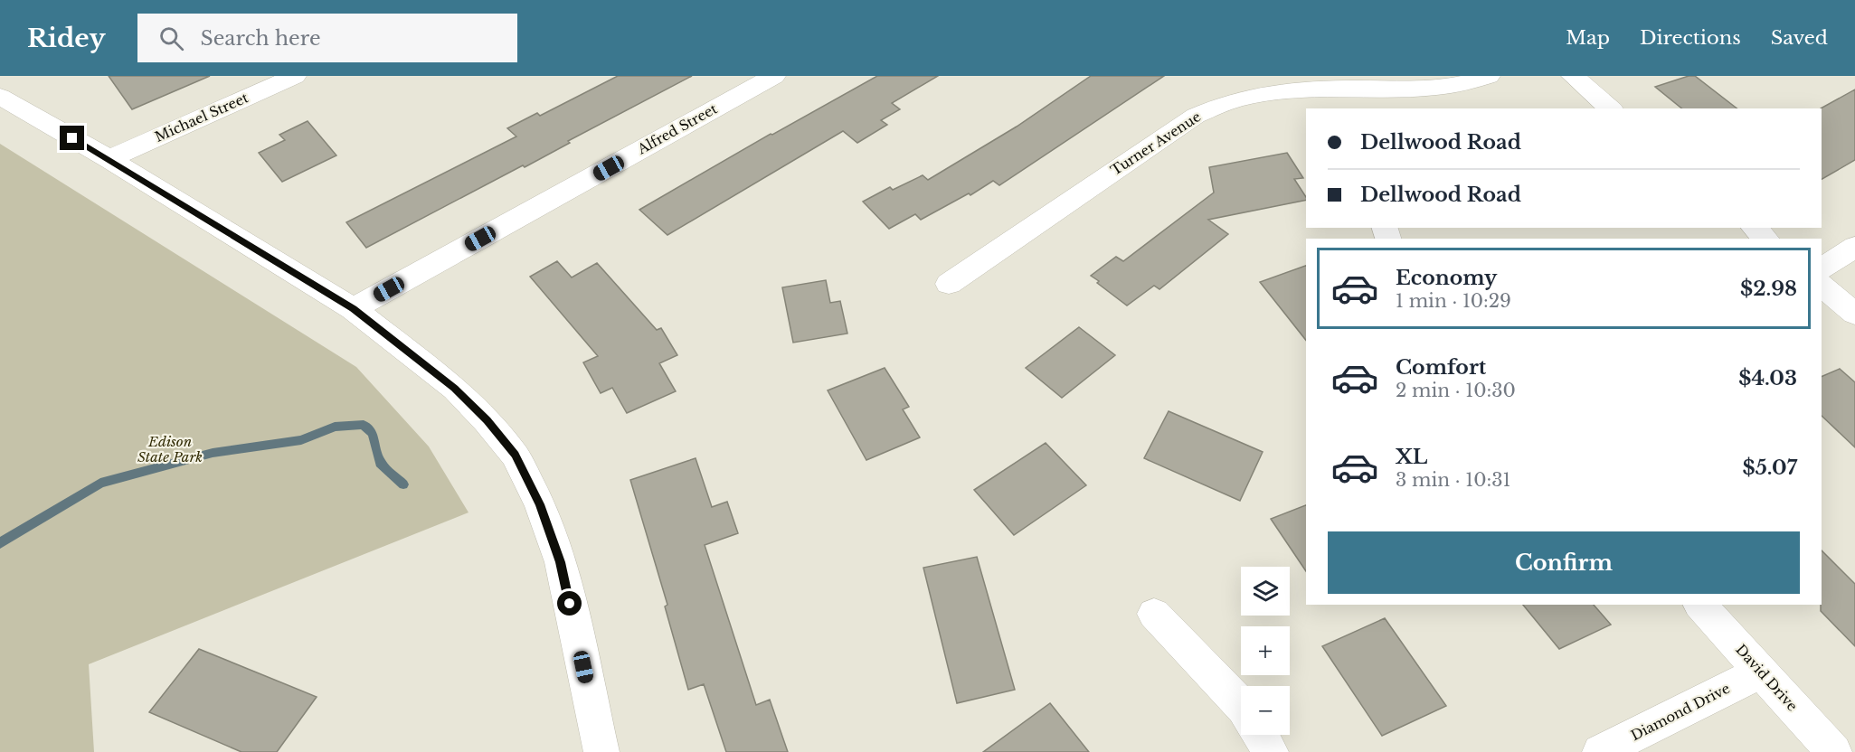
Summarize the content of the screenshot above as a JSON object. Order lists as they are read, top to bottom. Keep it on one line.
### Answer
{"streets":{"street":["Michael Street","Alfred Street","Turner Avenue","David Drive","Diamond Drive"]},"crossings":[["David Drive","Diamond Drive"]],"parks":["Edison State Park"],"page":{"header":"Ridey","search":"Search here","nav":["Map","Directions","Saved"],"banner":["Dellwood Road","Dellwood Road"],"list":[{"name":"Economy","note":"1 min · 10:29","value":"$2.98"},{"name":"Comfort","note":"2 min · 10:30","value":"$4.03"},{"name":"XL","note":"3 min · 10:31","value":"$5.07"}],"buttons":"Confirm","map_buttons":["+","−"]}}
